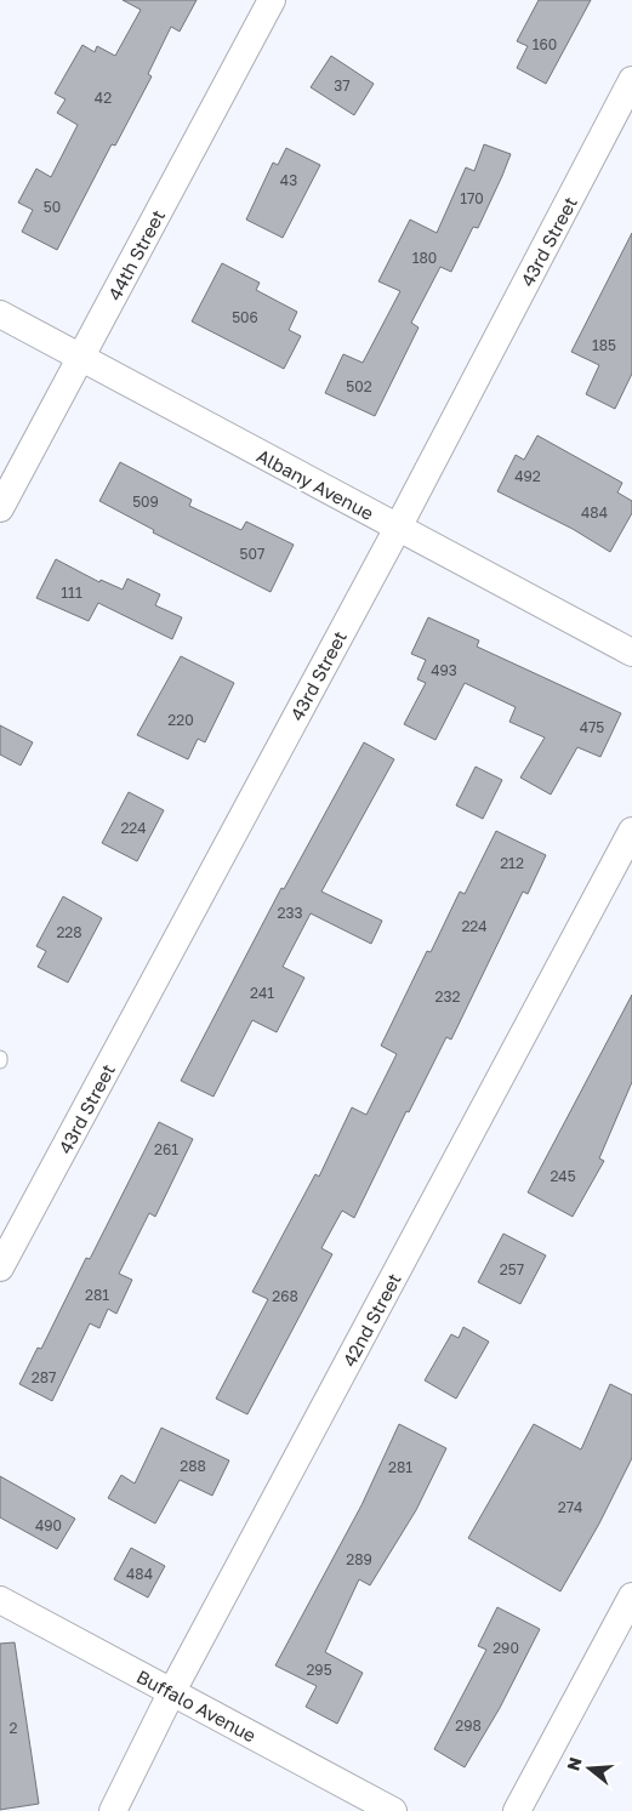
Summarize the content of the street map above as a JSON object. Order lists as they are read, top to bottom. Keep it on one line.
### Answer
{"streets":{"street":["43rd Street","44th Street","Albany Avenue","42nd Street","Buffalo Avenue"]},"crossings":[["43rd Street","Albany Avenue"],["44th Street","Albany Avenue"],["42nd Street","Buffalo Avenue"]],"house_numbers":["160","37","42","43","170","50","180","506","185","502","492","509","484","507","111","493","220","475","224","212","233","224","228","241","232","261","245","257","281","268","287","288","281","274","490","289","484","290","295","298","2"],"north":"left"}
